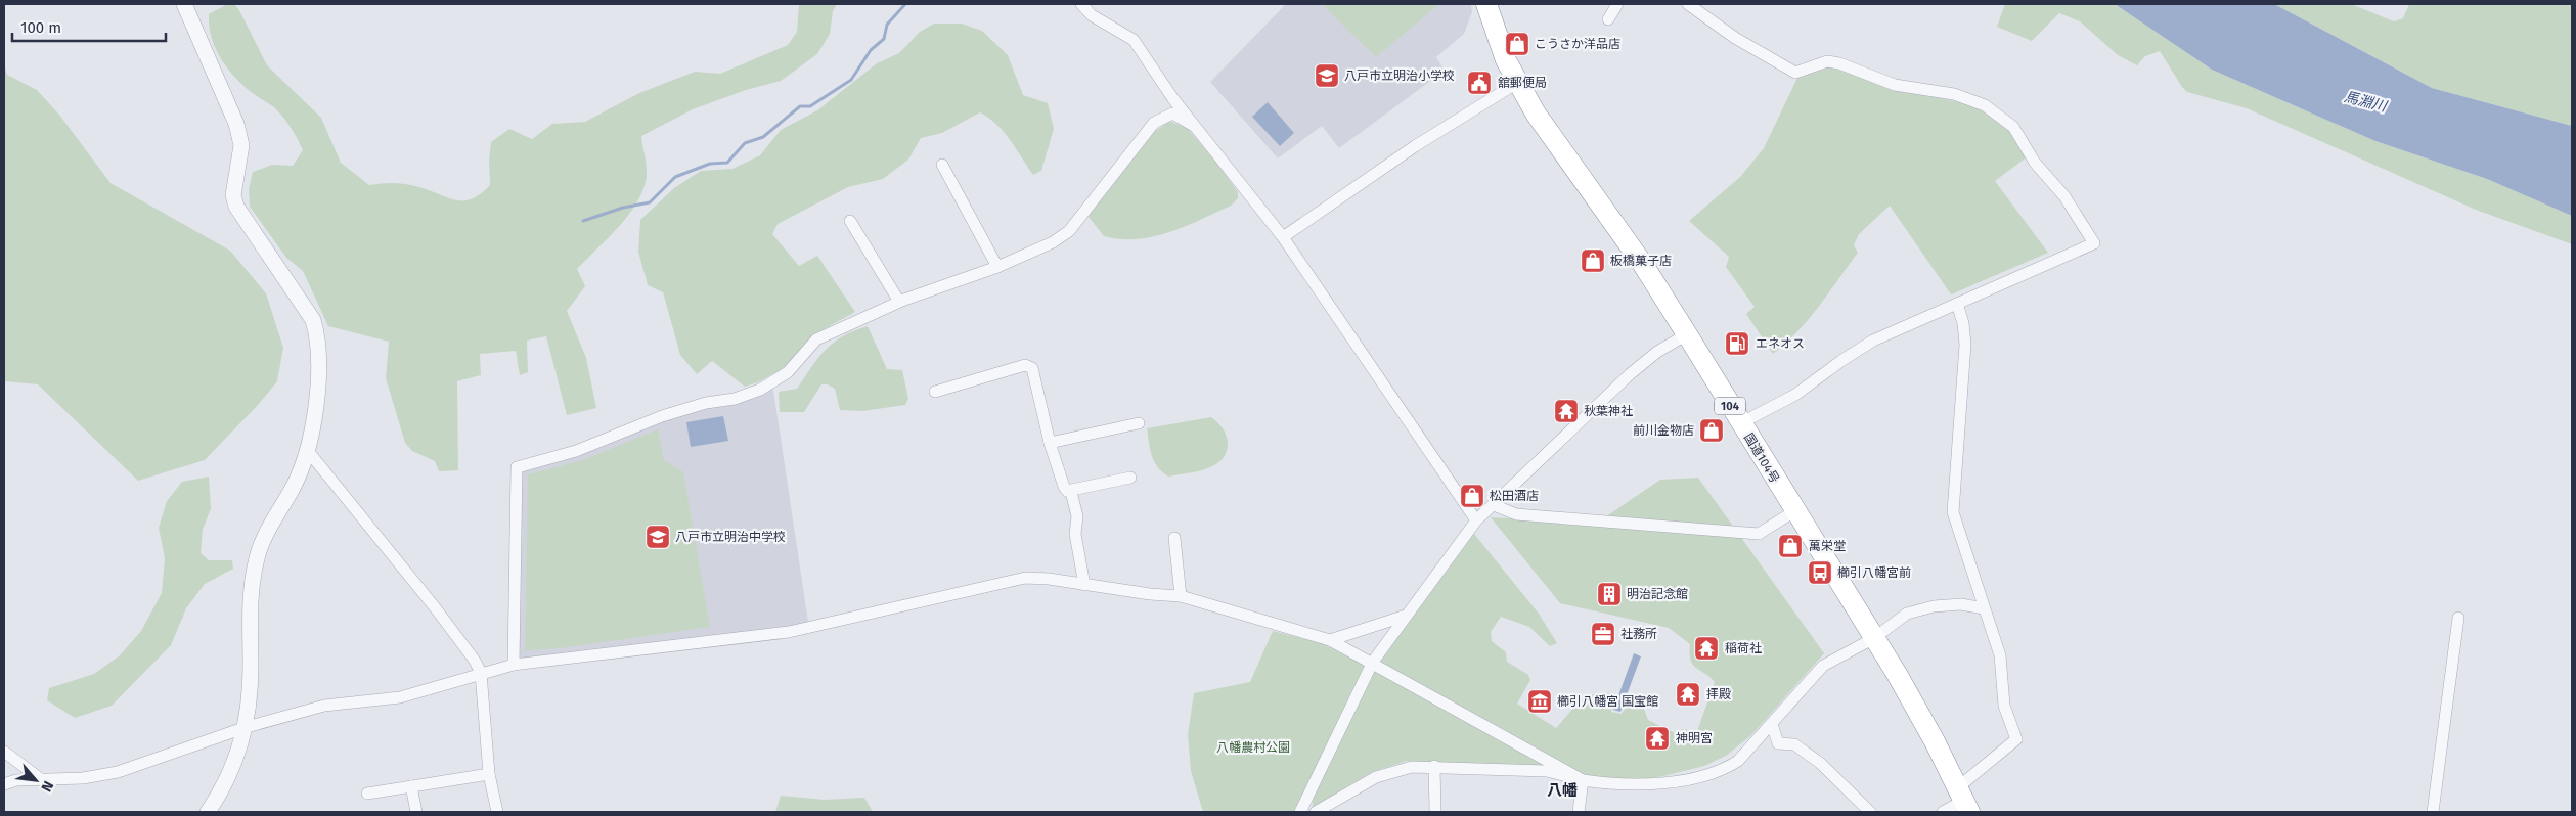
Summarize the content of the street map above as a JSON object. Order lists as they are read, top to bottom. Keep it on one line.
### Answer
{"streets":{"highway":["104","国道104号"]},"districts":["八幡"],"water":["馬淵川"],"parks":["八幡農村公園"],"places":{"shop":["こうさか洋品店","板橋菓子店","前川金物店","松田酒店","萬栄堂"],"school or university":["八戸市立明治小学校","八戸市立明治中学校"],"public building":["舘郵便局"],"fuel station":["エネオス"],"temple":["秋葉神社","稲荷社","拝殿","神明宮"],"bus stop":["櫛引八幡宮前"],"building":["明治記念館"],"office":["社務所"],"museum":["櫛引八幡宮 国宝館"]},"scale_bar":"100 m","north":"bottom right"}
